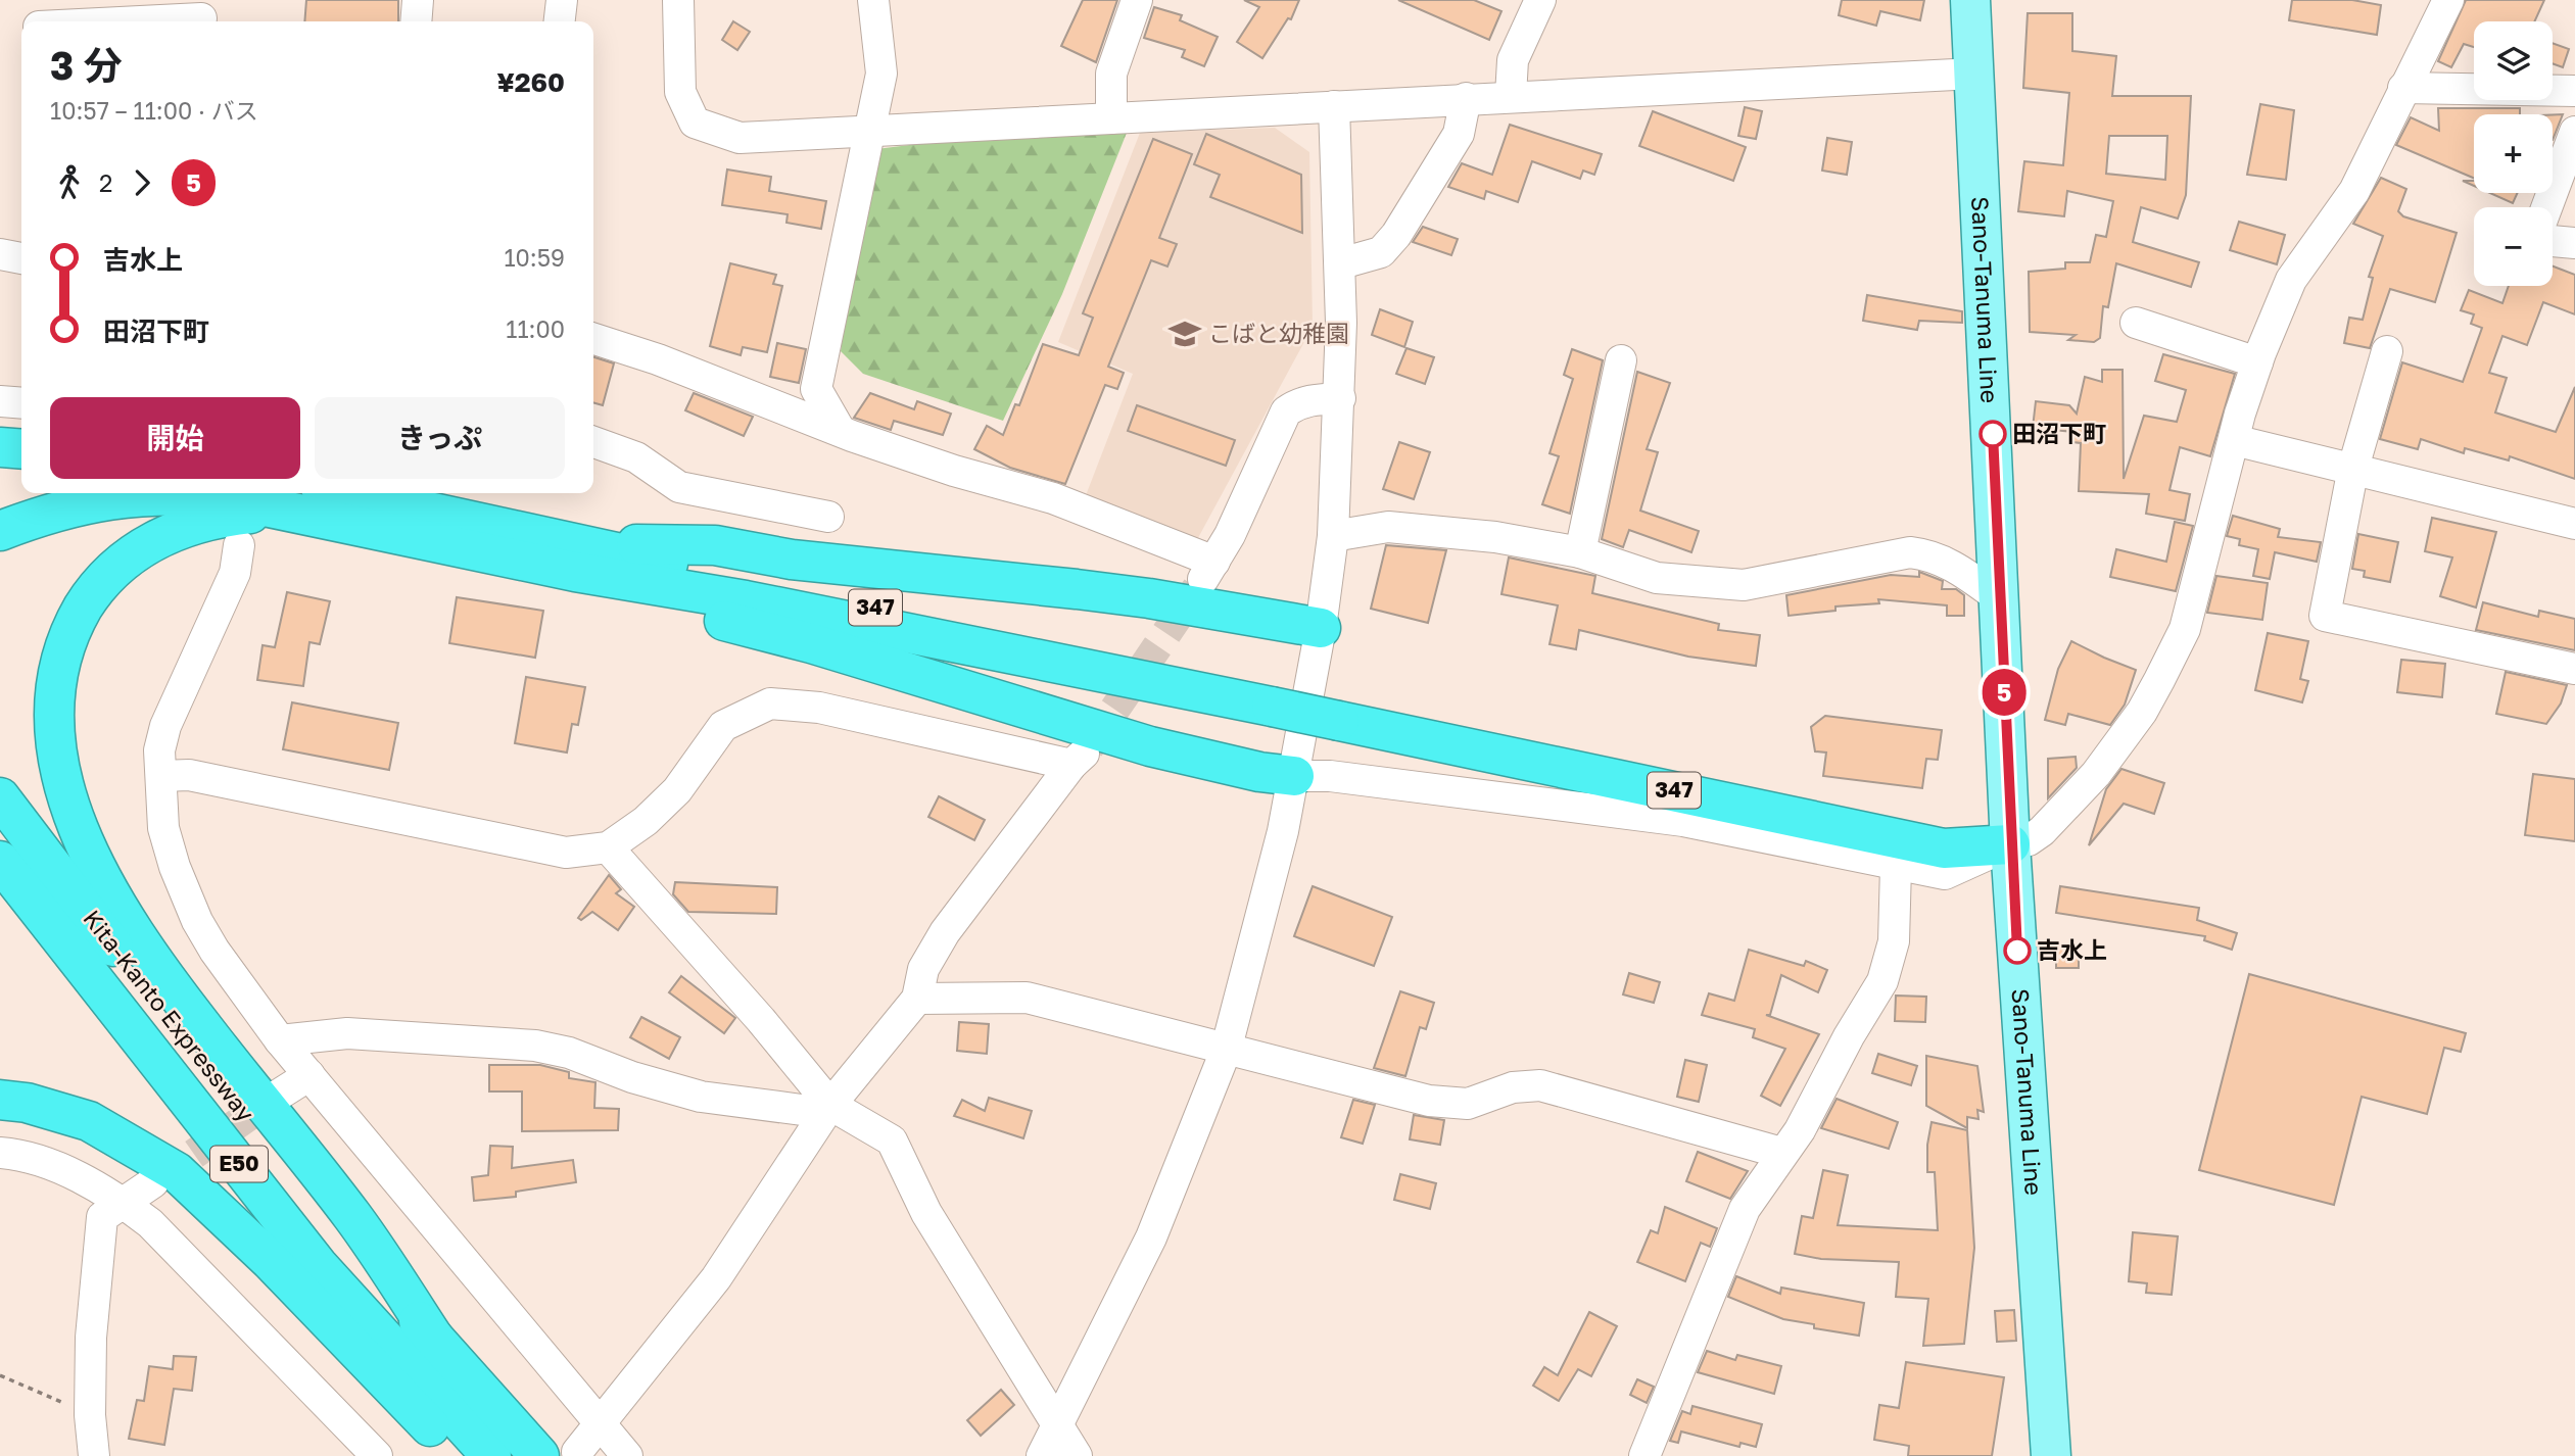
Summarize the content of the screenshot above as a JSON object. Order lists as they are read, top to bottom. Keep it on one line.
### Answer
{"streets":{"highway":["347","Kita-Kanto Expressway","E50"],"main road":["Sano-Tanuma Line"]},"crossings":[["Sano-Tanuma Line","347"]],"places":{"school or university":["こばと幼稚園"],"other":["田沼下町","吉水上"]},"lines":["bus line 5"],"page":{"on_map":"5","map_buttons":["+","−"],"heading":["3 分","10:57 – 11:00 · バス","¥260"],"legs":["2","5"],"list":[{"name":"吉水上","value":"10:59"},{"name":"田沼下町","value":"11:00"}],"buttons":["開始","きっぷ"]}}
